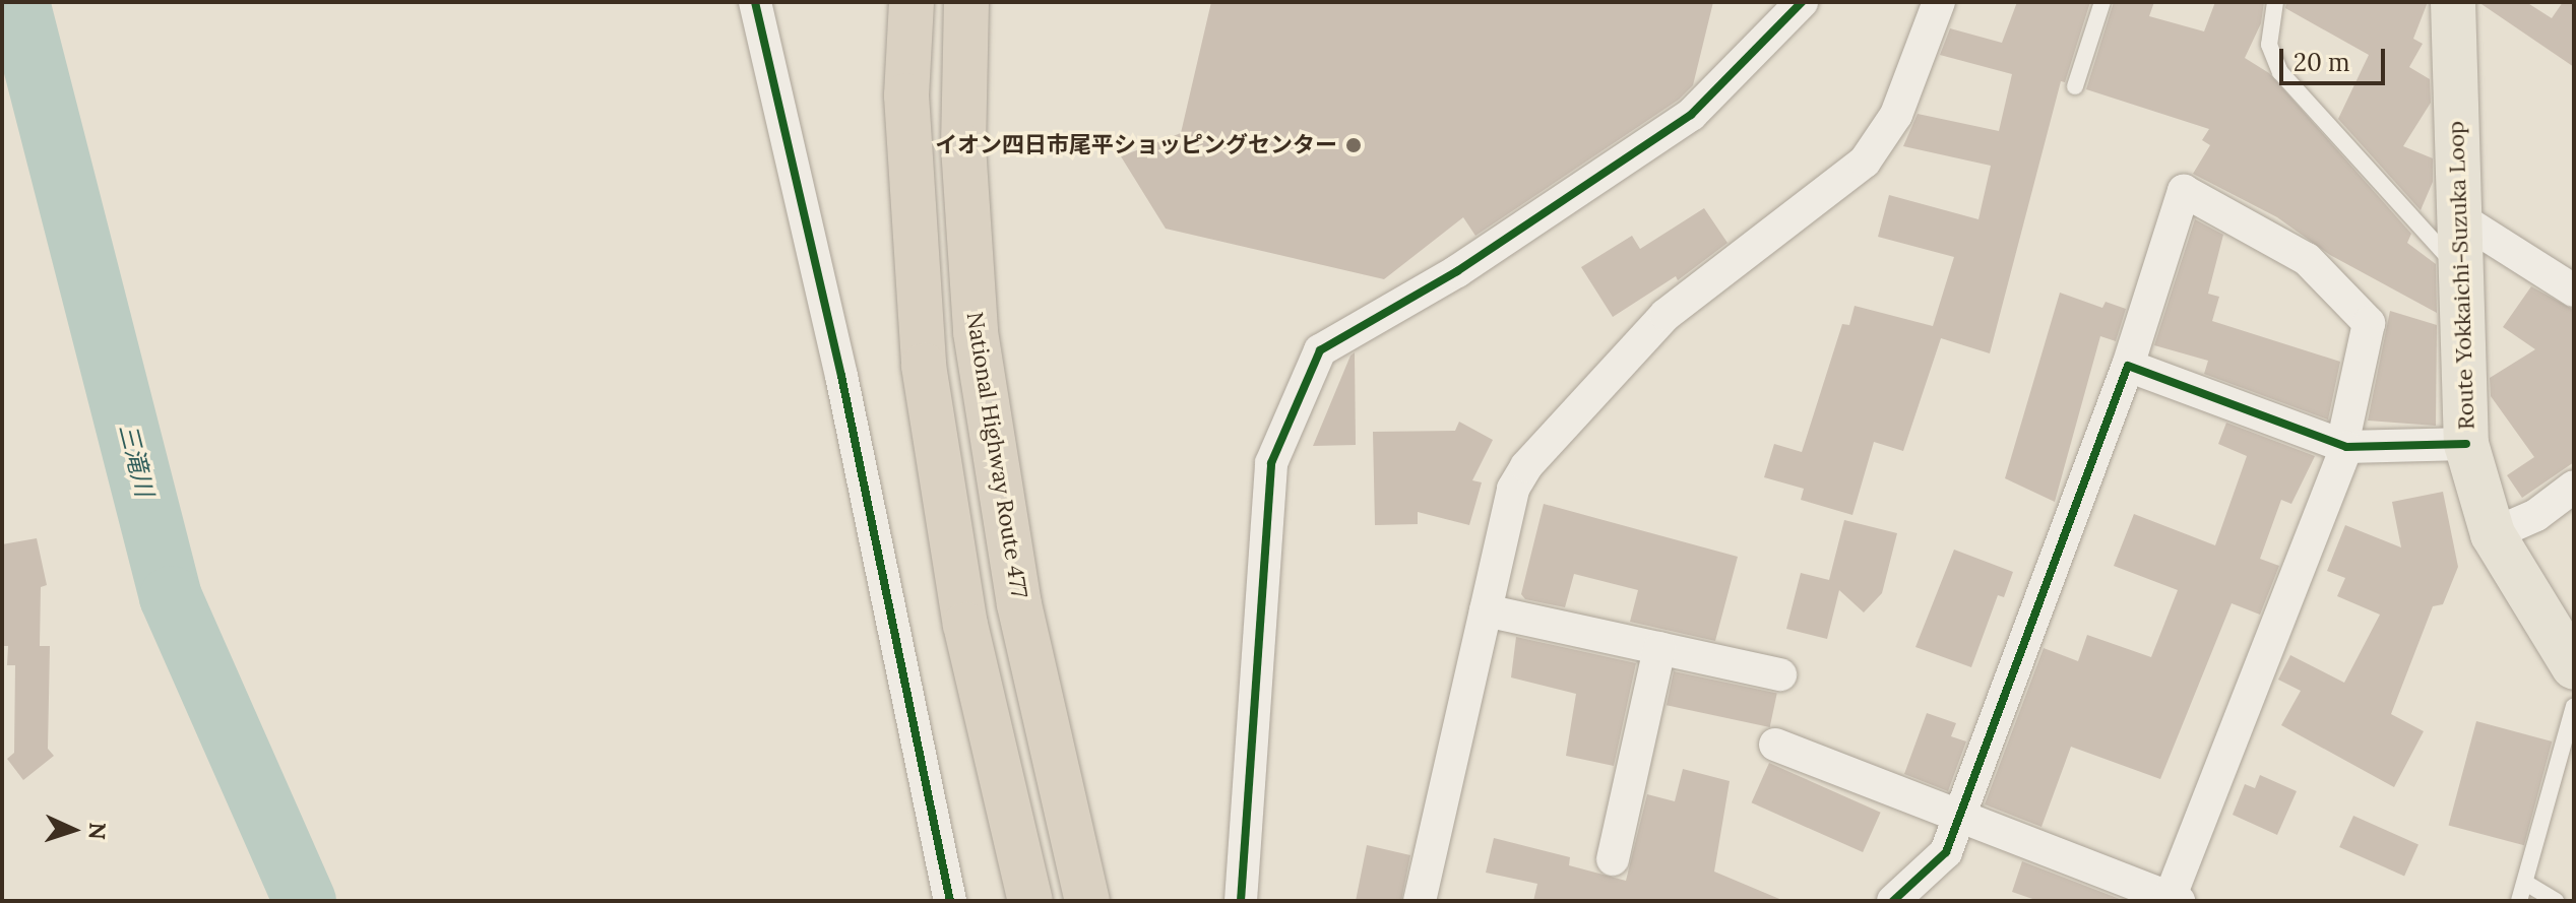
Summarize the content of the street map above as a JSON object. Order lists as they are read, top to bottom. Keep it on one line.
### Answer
{"streets":{"highway":["National Highway Route 477"],"main road":["Route Yokkaichi-Suzuka Loop"]},"water":["三滝川"],"places":["イオン四日市尾平ショッピングセンター"],"scale_bar":"20 m","north":"right"}
